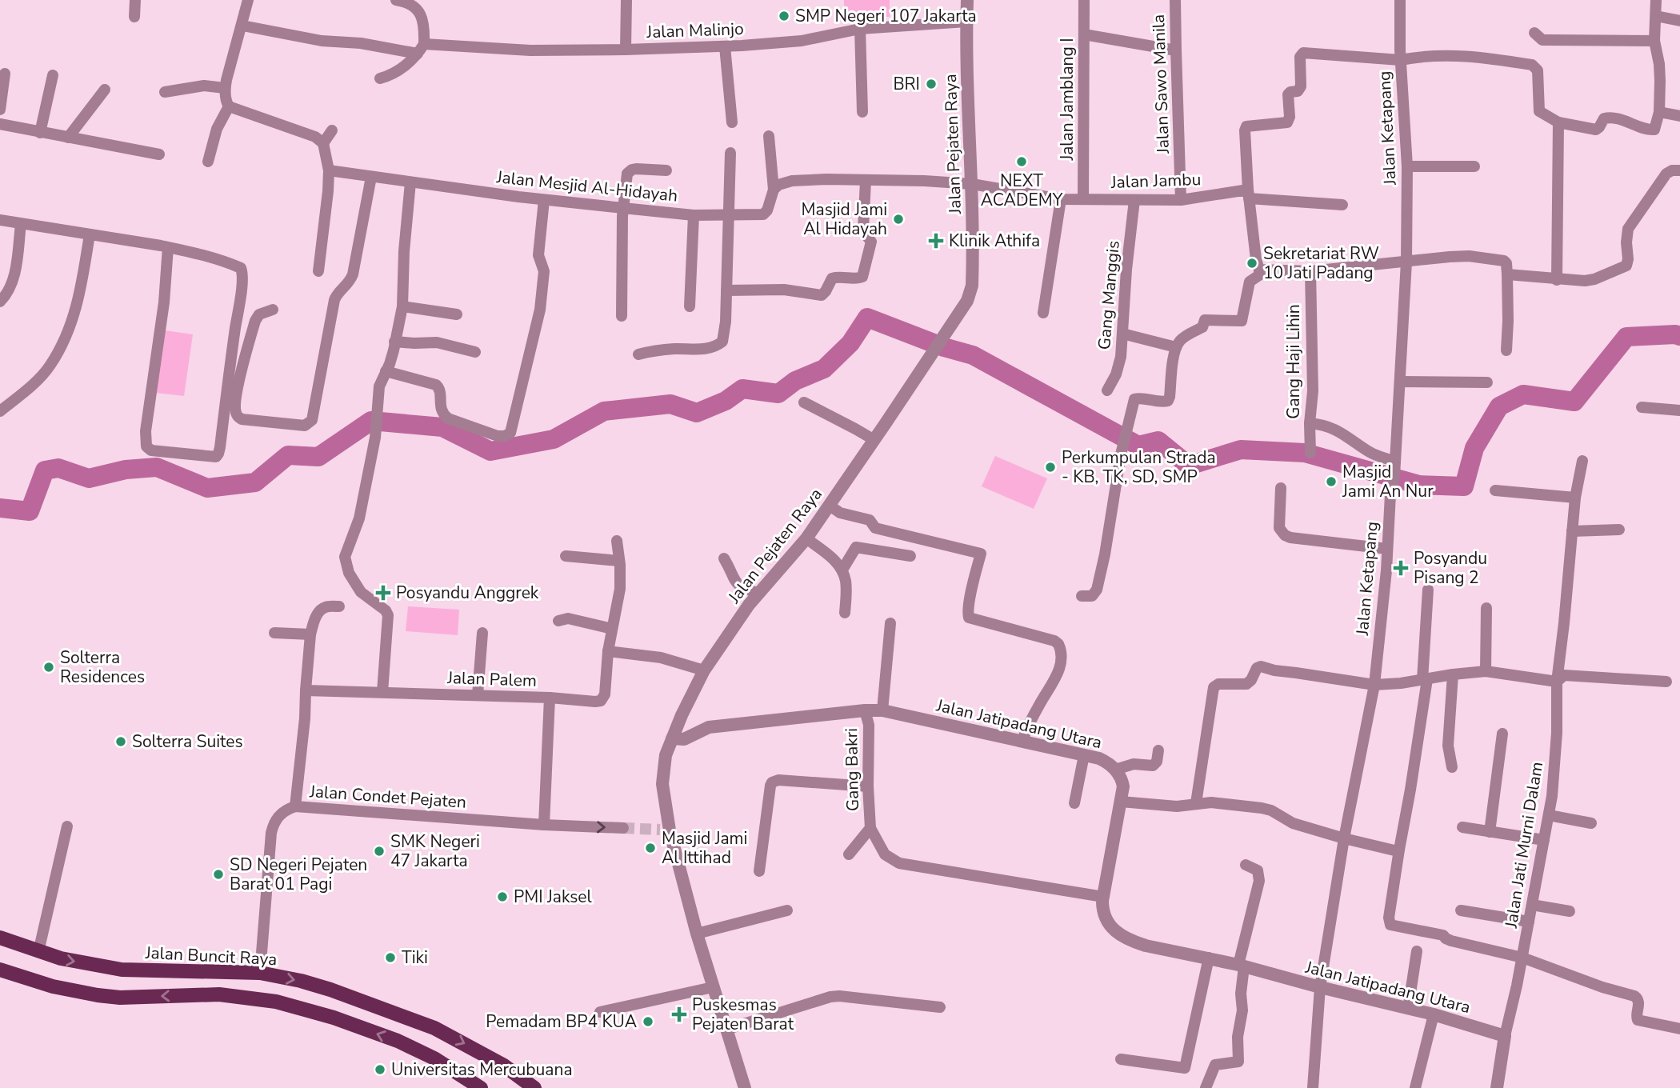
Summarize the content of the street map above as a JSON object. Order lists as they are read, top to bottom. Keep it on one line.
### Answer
{"streets":{"main road":["Jalan Buncit Raya"],"street":["Jalan Malinjo","Jalan Sawo Manila","Jalan Jamblang I","Jalan Ketapang","Jalan Pejaten Raya","Jalan Jambu","Jalan Mesjid Al-Hidayah","Gang Manggis","Gang Haji Lihin","Jalan Palem","Jalan Jatipadang Utara","Gang Bakri","Jalan Condet Pejaten","Jalan Jati Murni Dalam"]},"crossings":[["Jalan Malinjo","Jalan Pejaten Raya"],["Jalan Sawo Manila","Jalan Jambu"],["Jalan Jamblang I","Jalan Jambu"],["Jalan Ketapang","Jalan Jatipadang Utara"],["Jalan Pejaten Raya","Jalan Jambu"],["Jalan Pejaten Raya","Jalan Jatipadang Utara"],["Jalan Jambu","Gang Manggis"],["Jalan Palem","Jalan Condet Pejaten"],["Jalan Jatipadang Utara","Gang Bakri"],["Jalan Jatipadang Utara","Jalan Jati Murni Dalam"],["Jalan Condet Pejaten","Jalan Buncit Raya"]],"places":{"other":["SMP Negeri 107 Jakarta","BRI","NEXT ACADEMY","Masjid Jami Al Hidayah","Sekretariat RW 10 Jati Padang","Perkumpulan Strada - KB, TK, SD, SMP","Masjid Jami An Nur","Solterra Residences","Solterra Suites","Masjid Jami Al Ittihad","SMK Negeri 47 Jakarta","SD Negeri Pejaten Barat 01 Pagi","PMI Jaksel","Tiki","Pemadam BP4 KUA","Universitas Mercubuana"],"health":["Klinik Athifa","Posyandu Pisang 2","Posyandu Anggrek","Puskesmas Pejaten Barat"]}}
